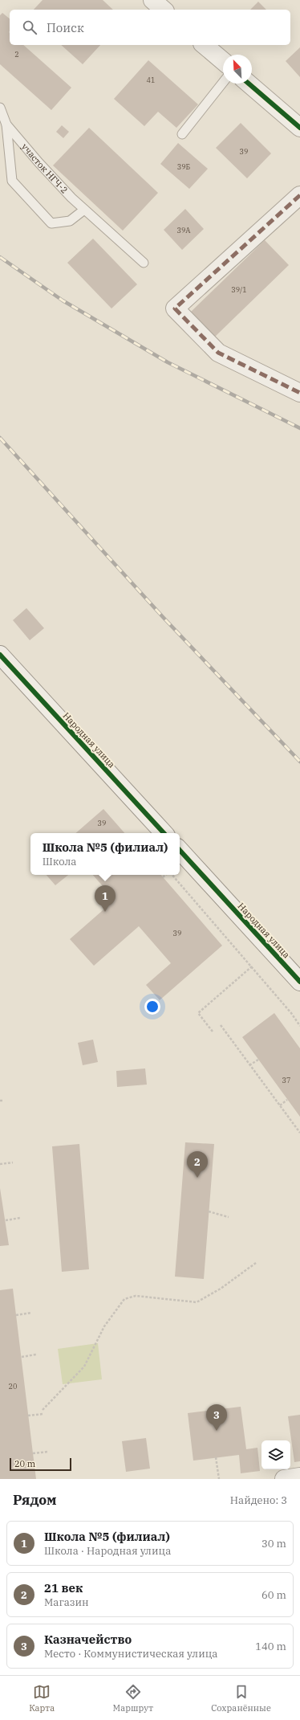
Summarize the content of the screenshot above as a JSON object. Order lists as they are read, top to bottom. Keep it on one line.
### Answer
{"streets":{"street":["Народная улица"],"lane":["участок НГЧ-2"]},"house_numbers":["2","41","39","39Б","39А","39/1","39","39","37","20"],"scale_bar":"20 m","north":"top left","page":{"search":"Поиск","popup":["Школа №5 (филиал)","Школа"],"pins":["1","2","3"],"scale":"20 m","heading":["Рядом","Найдено: 3"],"list":[{"mark":"1","name":"Школа №5 (филиал)","note":"Школа · Народная улица","value":"30 m"},{"mark":"2","name":"21 век","note":"Магазин","value":"60 m"},{"mark":"3","name":"Казначейство","note":"Место · Коммунистическая улица","value":"140 m"}],"nav":["Карта","Маршрут","Сохранённые"]}}
